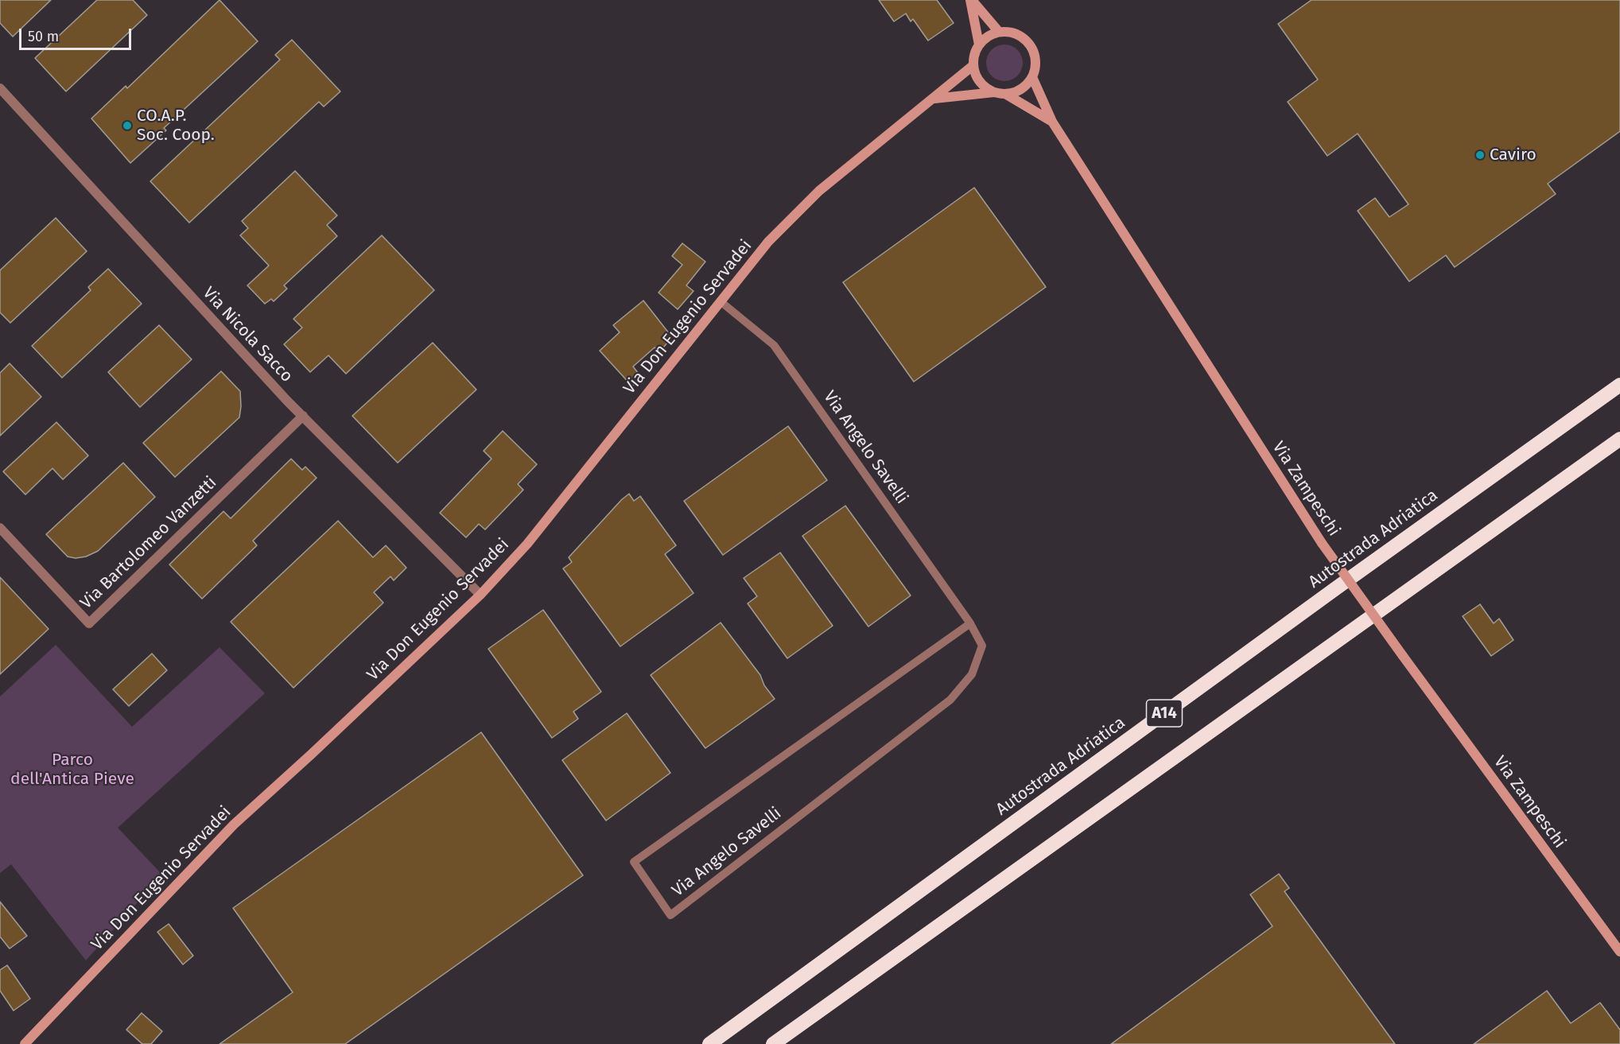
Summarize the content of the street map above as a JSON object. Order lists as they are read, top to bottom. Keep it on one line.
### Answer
{"streets":{"highway":["Autostrada Adriatica","A14"],"street":["Via Don Eugenio Servadei","Via Nicola Sacco","Via Zampeschi","Via Bartolomeo Vanzetti"],"lane":["Via Angelo Savelli"]},"crossings":[["Via Don Eugenio Servadei","Via Nicola Sacco"],["Via Don Eugenio Servadei","Via Angelo Savelli"],["Via Don Eugenio Servadei","Via Zampeschi"],["Via Nicola Sacco","Via Bartolomeo Vanzetti"]],"parks":["Parco dell'Antica Pieve"],"places":["CO.A.P. Soc. Coop.","Caviro"],"scale_bar":"50 m"}
